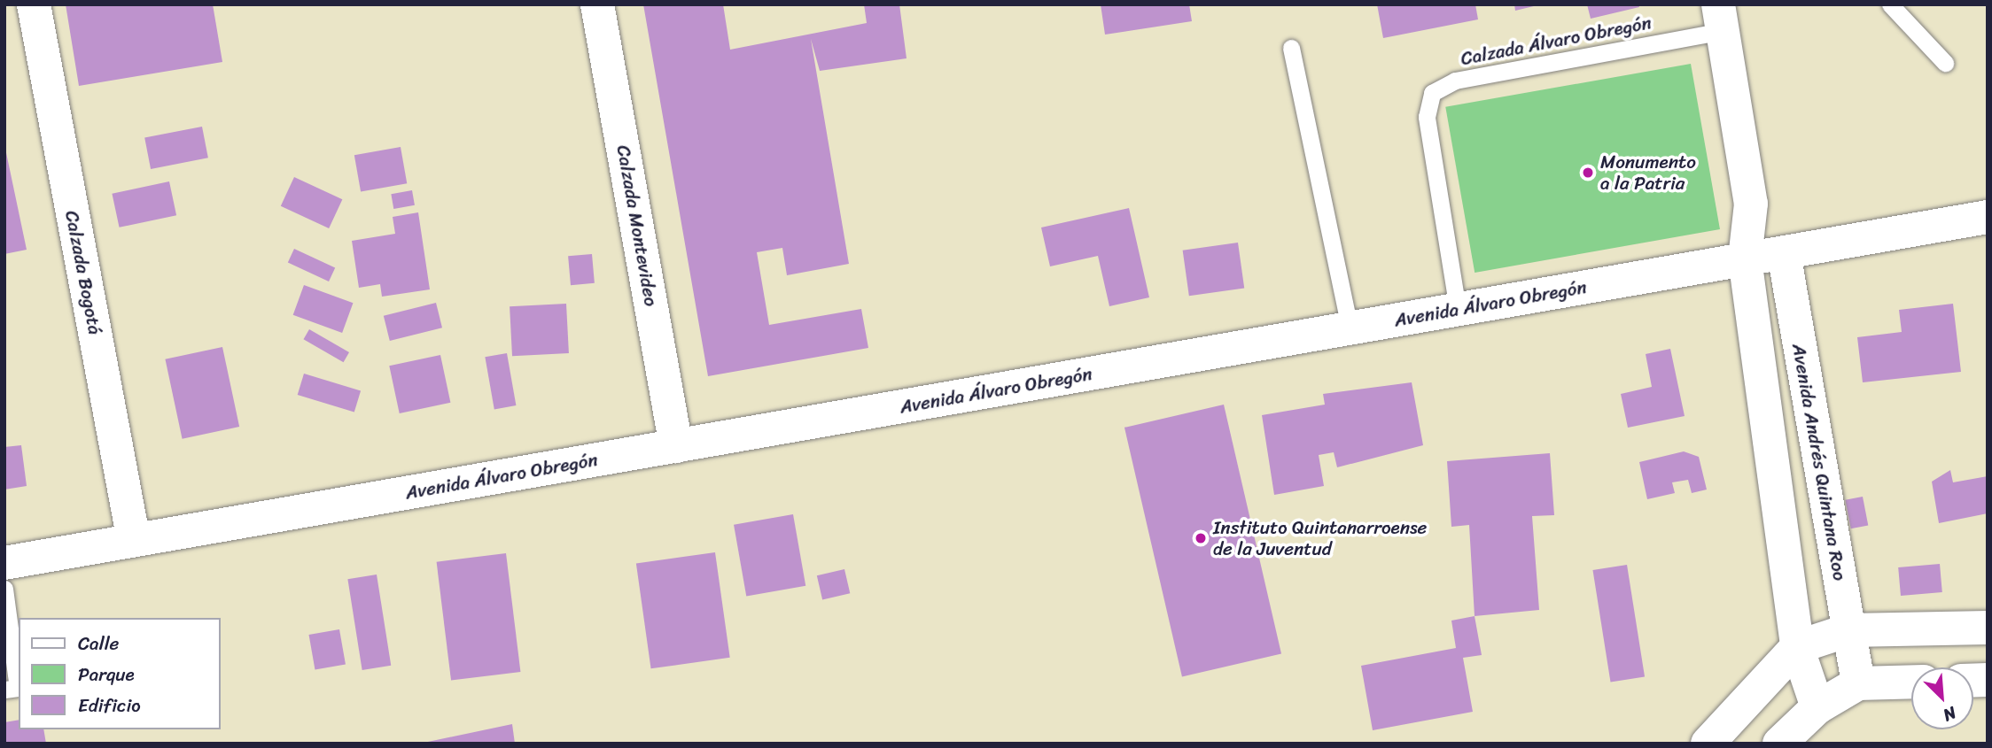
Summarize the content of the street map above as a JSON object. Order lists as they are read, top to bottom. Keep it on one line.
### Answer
{"streets":{"main road":["Calzada Montevideo","Calzada Bogotá","Avenida Álvaro Obregón","Avenida Andrés Quintana Roo"],"lane":["Calzada Álvaro Obregón"]},"crossings":[["Calzada Álvaro Obregón","Avenida Álvaro Obregón"],["Calzada Álvaro Obregón","Avenida Andrés Quintana Roo"],["Calzada Montevideo","Avenida Álvaro Obregón"],["Calzada Bogotá","Avenida Álvaro Obregón"],["Avenida Álvaro Obregón","Avenida Andrés Quintana Roo"]],"places":["Monumento a la Patria","Instituto Quintanarroense de la Juventud"],"legend":["Calle","Parque","Edificio"],"north":"bottom right"}
